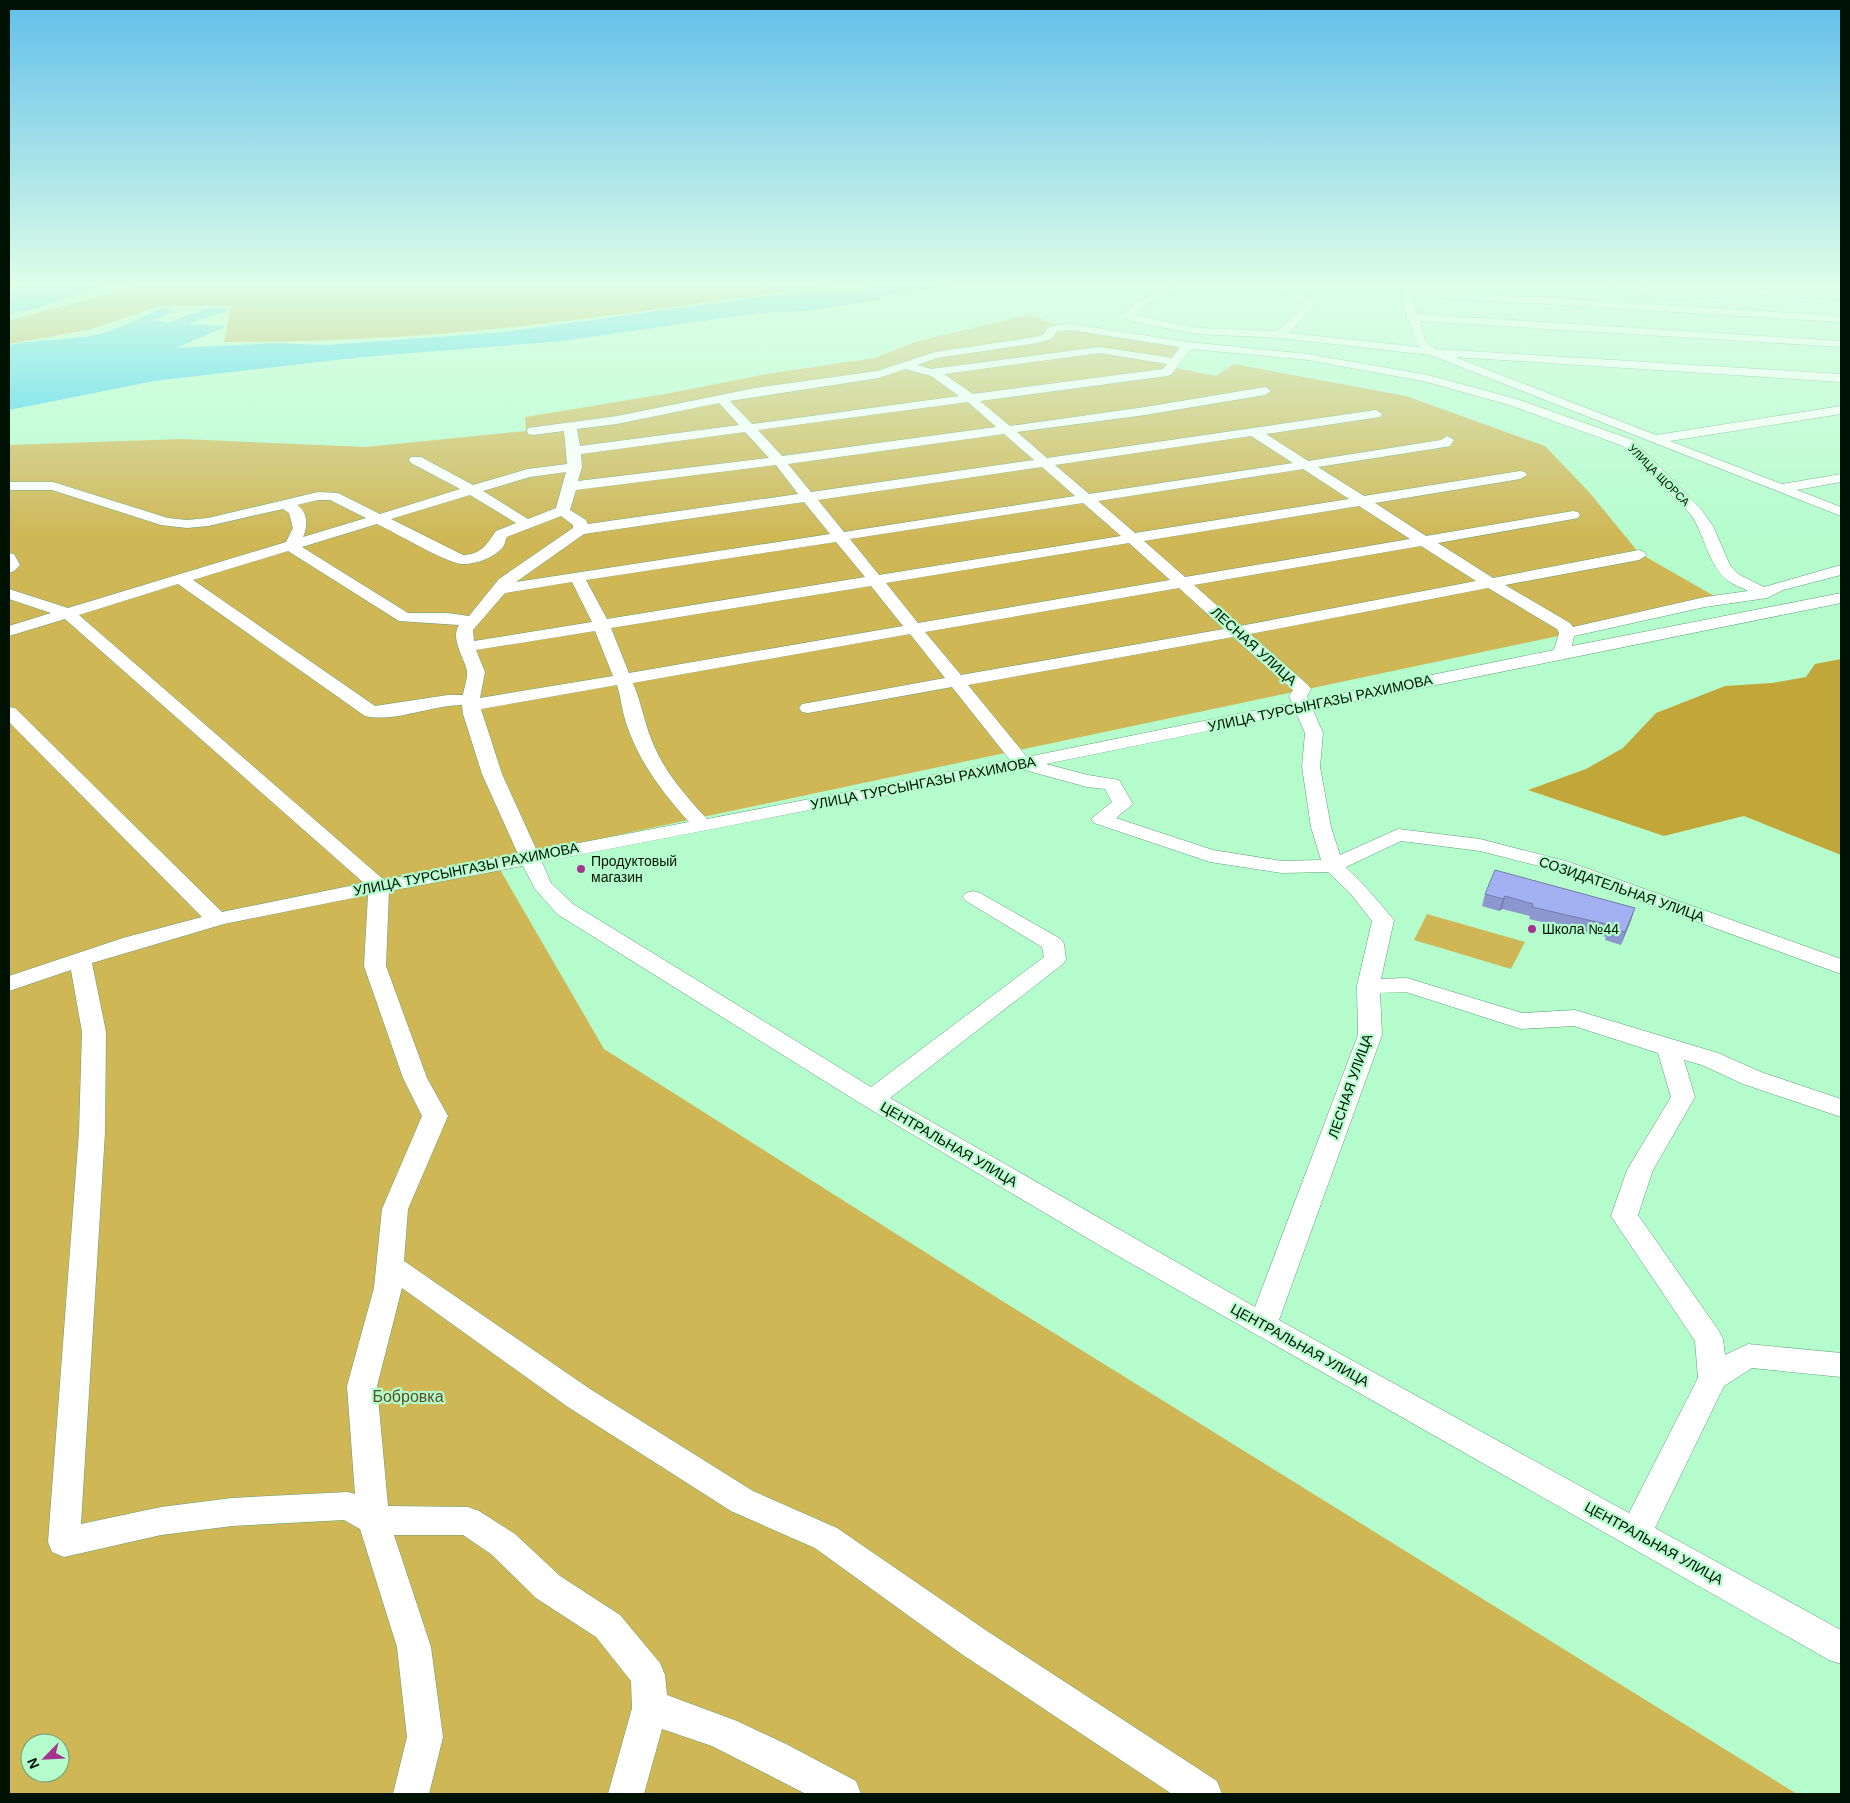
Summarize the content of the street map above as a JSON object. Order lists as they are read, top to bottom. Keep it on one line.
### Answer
{"streets":{"street":["УЛИЦА ЩОРСА","ЛЕСНАЯ УЛИЦА","УЛИЦА ТУРСЫНГАЗЫ РАХИМОВА","СОЗИДАТЕЛЬНАЯ УЛИЦА","ЦЕНТРАЛЬНАЯ УЛИЦА"]},"crossings":[["ЛЕСНАЯ УЛИЦА","УЛИЦА ТУРСЫНГАЗЫ РАХИМОВА"],["ЛЕСНАЯ УЛИЦА","СОЗИДАТЕЛЬНАЯ УЛИЦА"],["ЛЕСНАЯ УЛИЦА","ЦЕНТРАЛЬНАЯ УЛИЦА"],["УЛИЦА ТУРСЫНГАЗЫ РАХИМОВА","СОЗИДАТЕЛЬНАЯ УЛИЦА"],["УЛИЦА ТУРСЫНГАЗЫ РАХИМОВА","ЦЕНТРАЛЬНАЯ УЛИЦА"]],"parks":["Бобровка"],"places":["Продуктовый магазин","Школа №44"],"north":"bottom left"}
